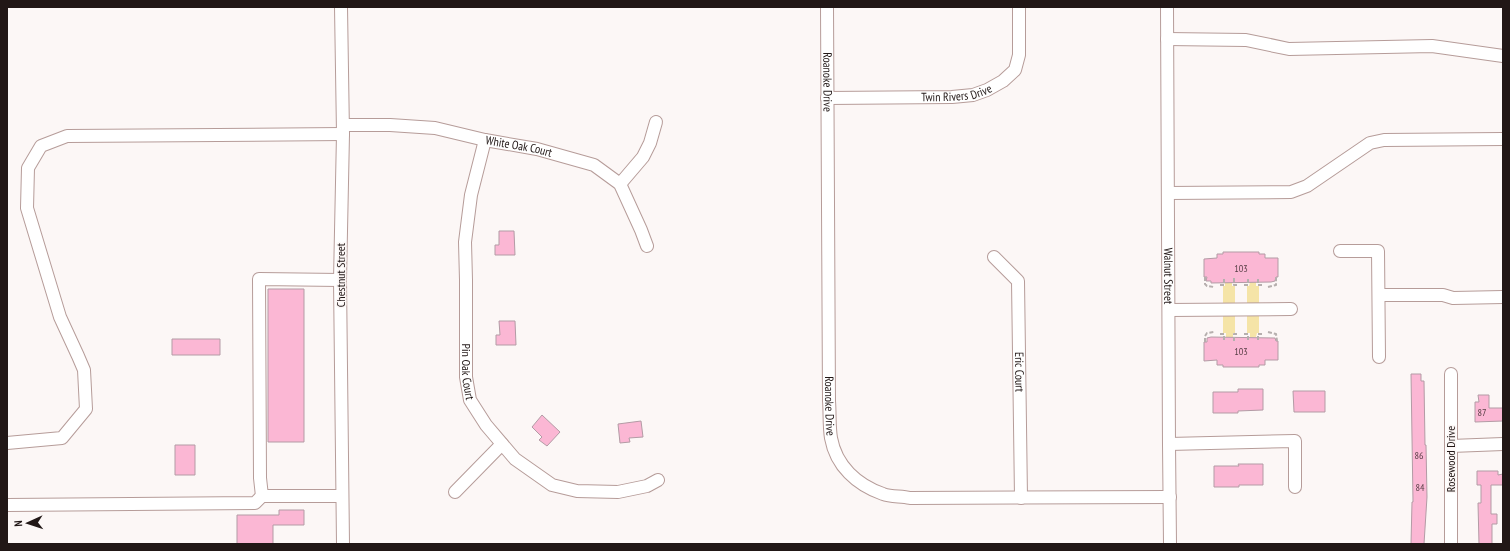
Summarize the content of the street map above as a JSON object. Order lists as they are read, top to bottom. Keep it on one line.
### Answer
{"streets":{"street":["Roanoke Drive","Twin Rivers Drive","White Oak Court","Chestnut Street","Walnut Street","Pin Oak Court","Eric Court","Rosewood Drive"]},"crossings":[["Roanoke Drive","Twin Rivers Drive"],["Roanoke Drive","Walnut Street"],["Roanoke Drive","Eric Court"],["White Oak Court","Chestnut Street"],["White Oak Court","Pin Oak Court"]],"house_numbers":["103","103","87","86","84"],"north":"left"}
